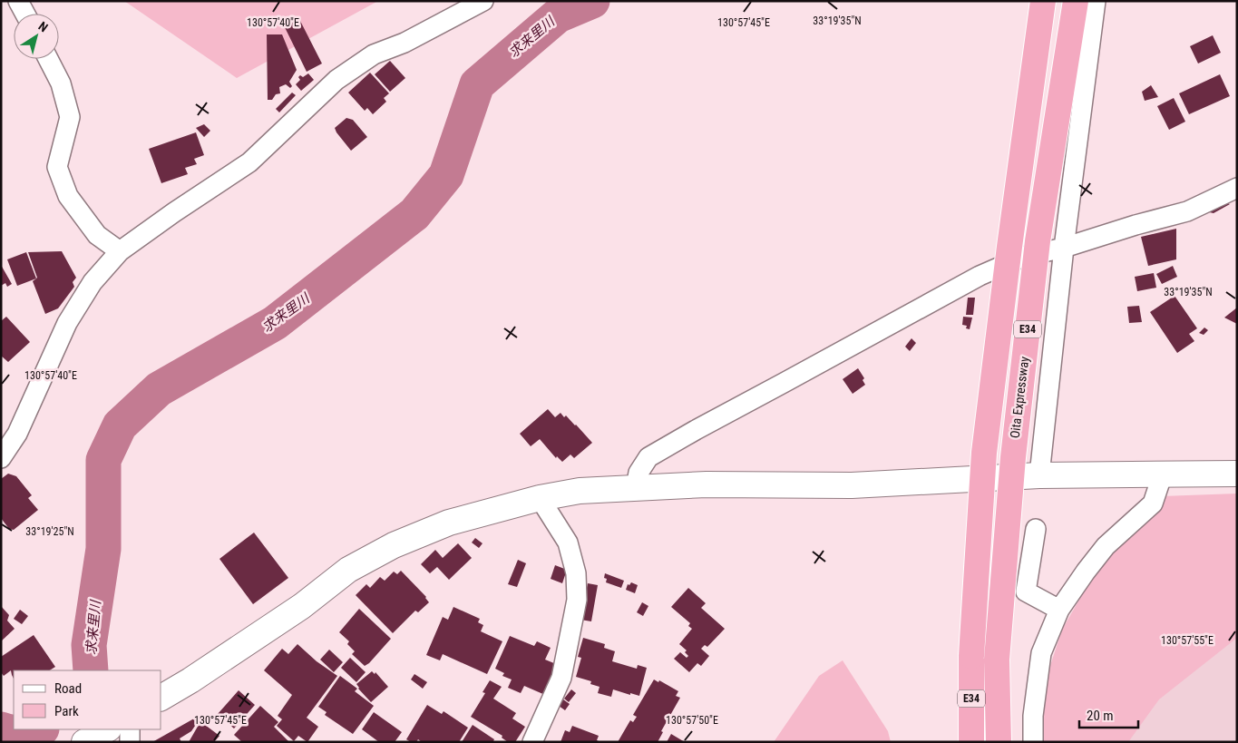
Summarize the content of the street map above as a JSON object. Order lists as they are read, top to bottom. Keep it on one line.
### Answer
{"streets":{"highway":["E34","Oita Expressway"]},"water":["求来里川"],"legend":["Road","Park"],"scale_bar":"20 m","north":"top right","coordinates":["33°19'35\"N","130°57'40\"E","130°57'45\"E","33°19'25\"N","130°57'55\"E","130°57'50\"E"]}
